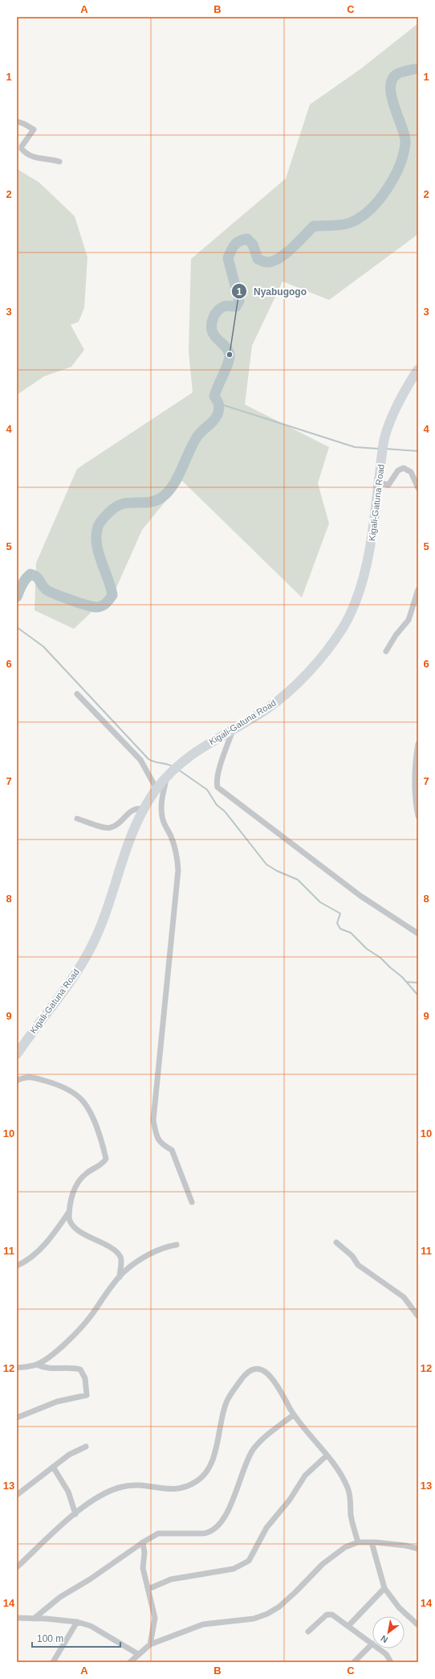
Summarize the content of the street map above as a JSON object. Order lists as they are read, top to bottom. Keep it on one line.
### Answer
{"streets":{"highway":["Kigali-Gatuna Road"]},"places":["Nyabugogo"],"scale_bar":"100 m","north":"bottom left","grid":{"columns":["A","B","C"],"rows":["1","2","3","4","5","6","7","8","9","10","11","12","13","14"]}}
